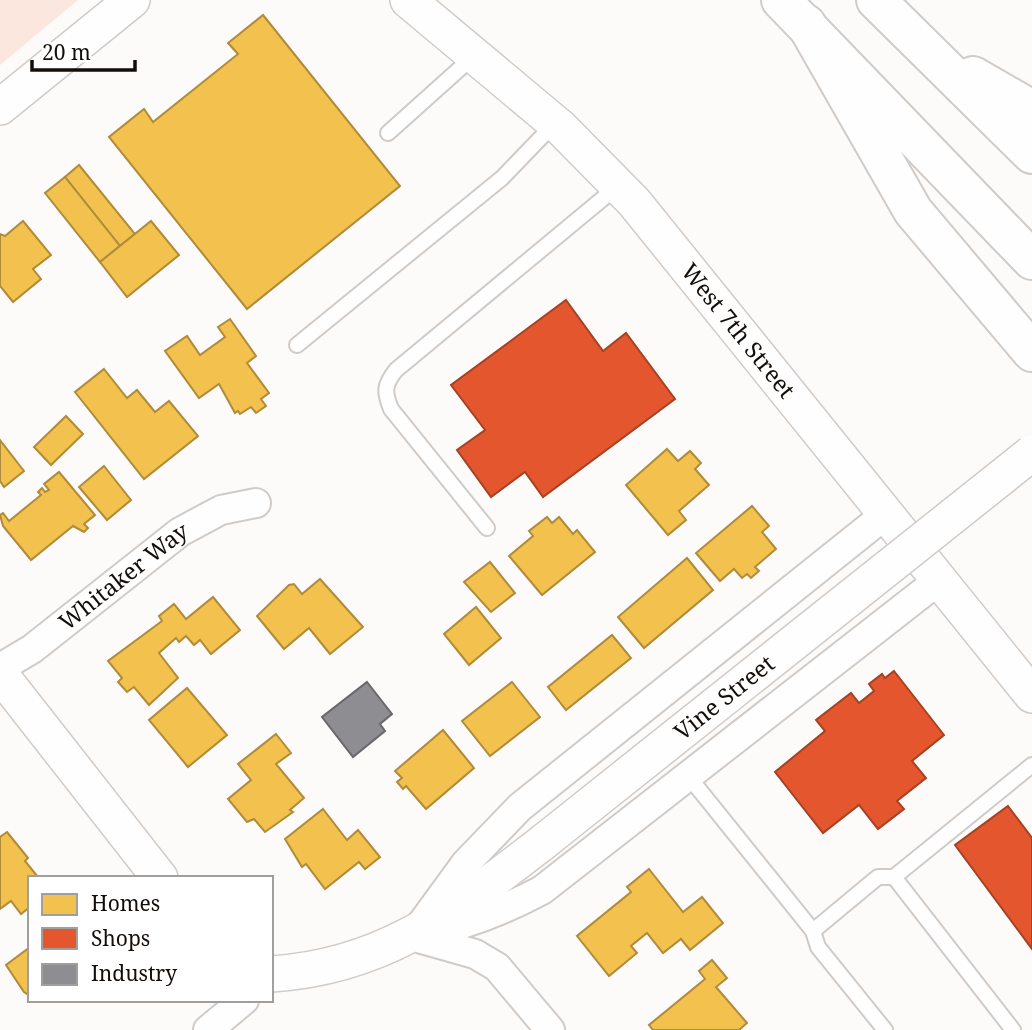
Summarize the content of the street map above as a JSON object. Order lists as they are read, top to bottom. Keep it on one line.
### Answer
{"streets":{"street":["West 7th Street","Whitaker Way","Vine Street"]},"crossings":[["West 7th Street","Vine Street"]],"legend":["Homes","Shops","Industry"],"scale_bar":"20 m"}
